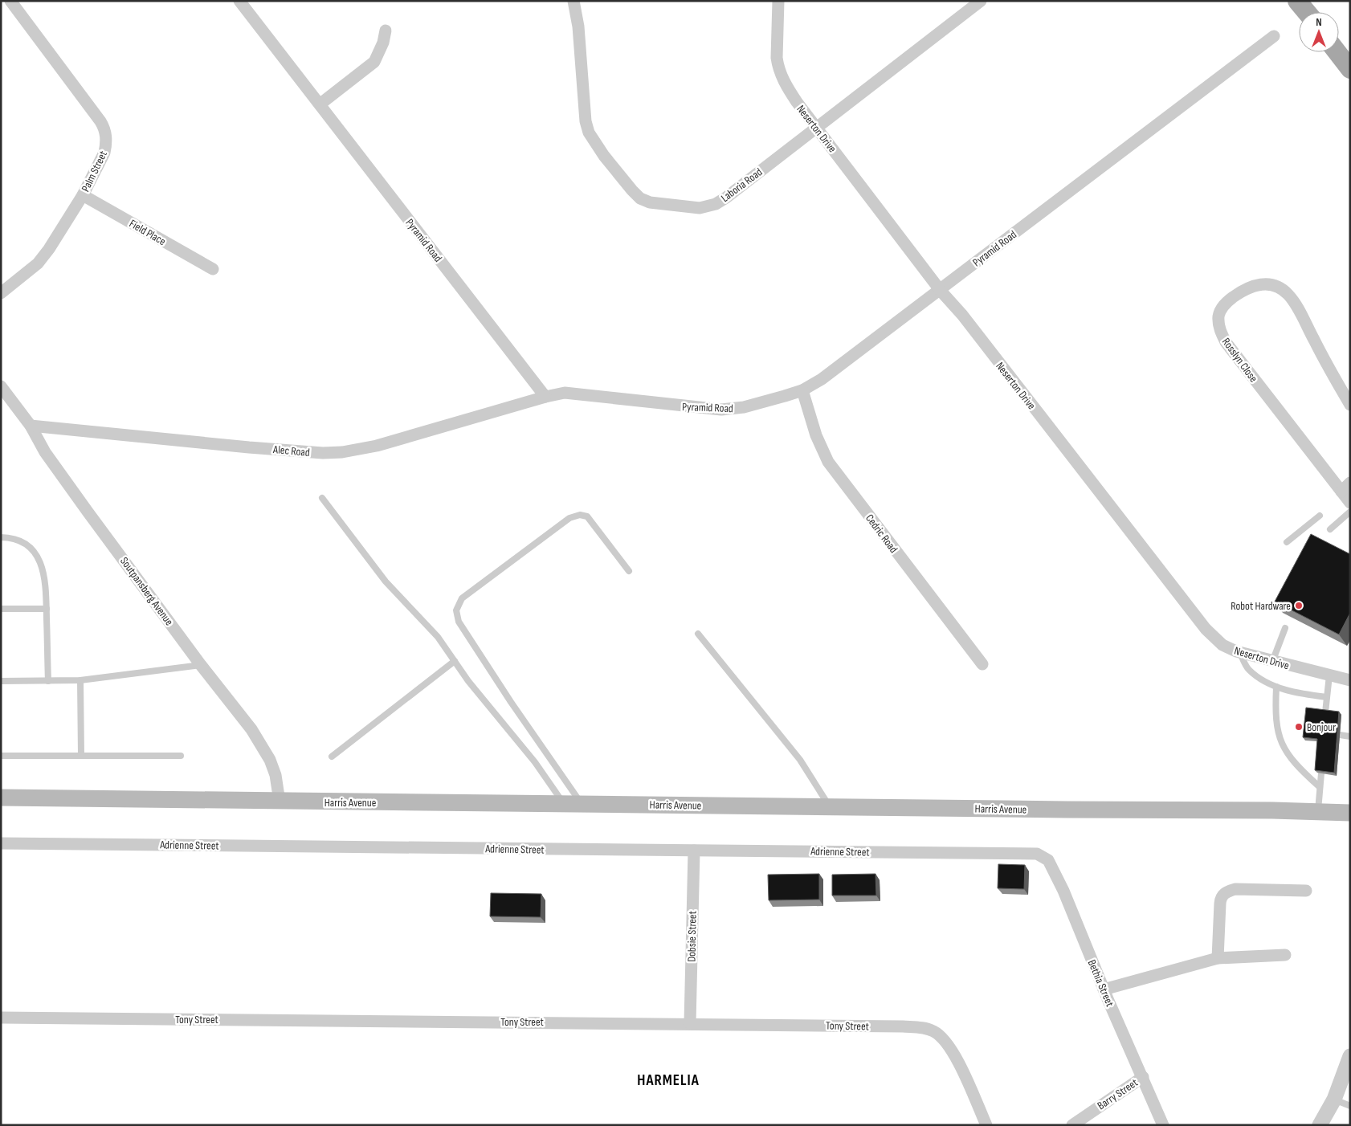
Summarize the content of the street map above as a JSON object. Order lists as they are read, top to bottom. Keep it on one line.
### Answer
{"streets":{"main road":["Harris Avenue"],"street":["Neserton Drive","Palm Street","Laboria Road","Field Place","Pyramid Road","Rosslyn Close","Alec Road","Cedric Road","Soutpansberg Avenue","Adrienne Street","Dobsie Street","Bethia Street","Tony Street","Barry Street"]},"crossings":[["Neserton Drive","Laboria Road"],["Neserton Drive","Pyramid Road"],["Palm Street","Field Place"],["Pyramid Road","Alec Road"],["Pyramid Road","Cedric Road"],["Alec Road","Soutpansberg Avenue"],["Soutpansberg Avenue","Harris Avenue"],["Adrienne Street","Dobsie Street"],["Adrienne Street","Bethia Street"],["Dobsie Street","Tony Street"],["Bethia Street","Barry Street"]],"districts":["HARMELIA"],"places":["Robot Hardware","Bonjour"],"north":"top"}
